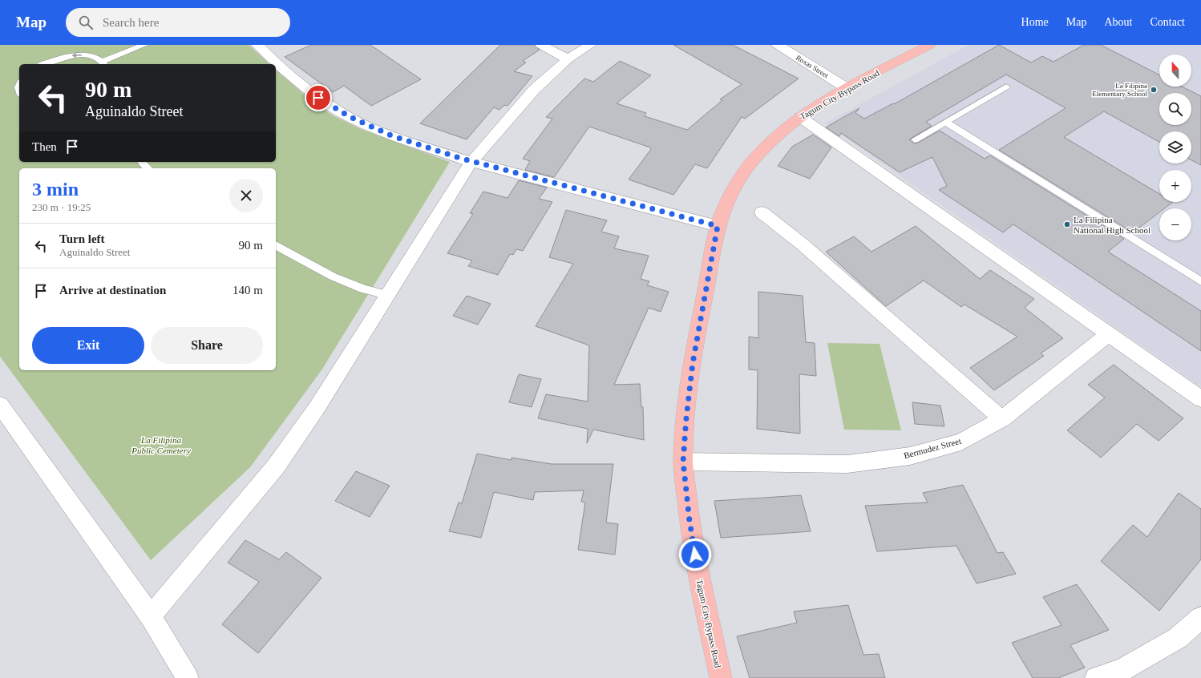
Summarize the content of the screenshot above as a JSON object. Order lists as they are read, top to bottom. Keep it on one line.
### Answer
{"streets":{"main road":["Tagum City Bypass Road"],"street":["Roxas Street","Bermudez Street"]},"crossings":[["Roxas Street","Tagum City Bypass Road"],["Tagum City Bypass Road","Bermudez Street"]],"parks":["La Filipina Public Cemetery"],"places":["La Filipina Elementary School","La Filipina National High School"],"north":"top","page":{"header":"Map","search":"Search here","nav":["Home","Map","About","Contact"],"map_buttons":["+","−"],"turn":["90 m","Aguinaldo Street"],"then":"Then","heading":["3 min","230 m · 19:25"],"list":[{"name":"Turn left","note":"Aguinaldo Street","value":"90 m"},{"name":"Arrive at destination","value":"140 m"}],"buttons":["Exit","Share"]}}
